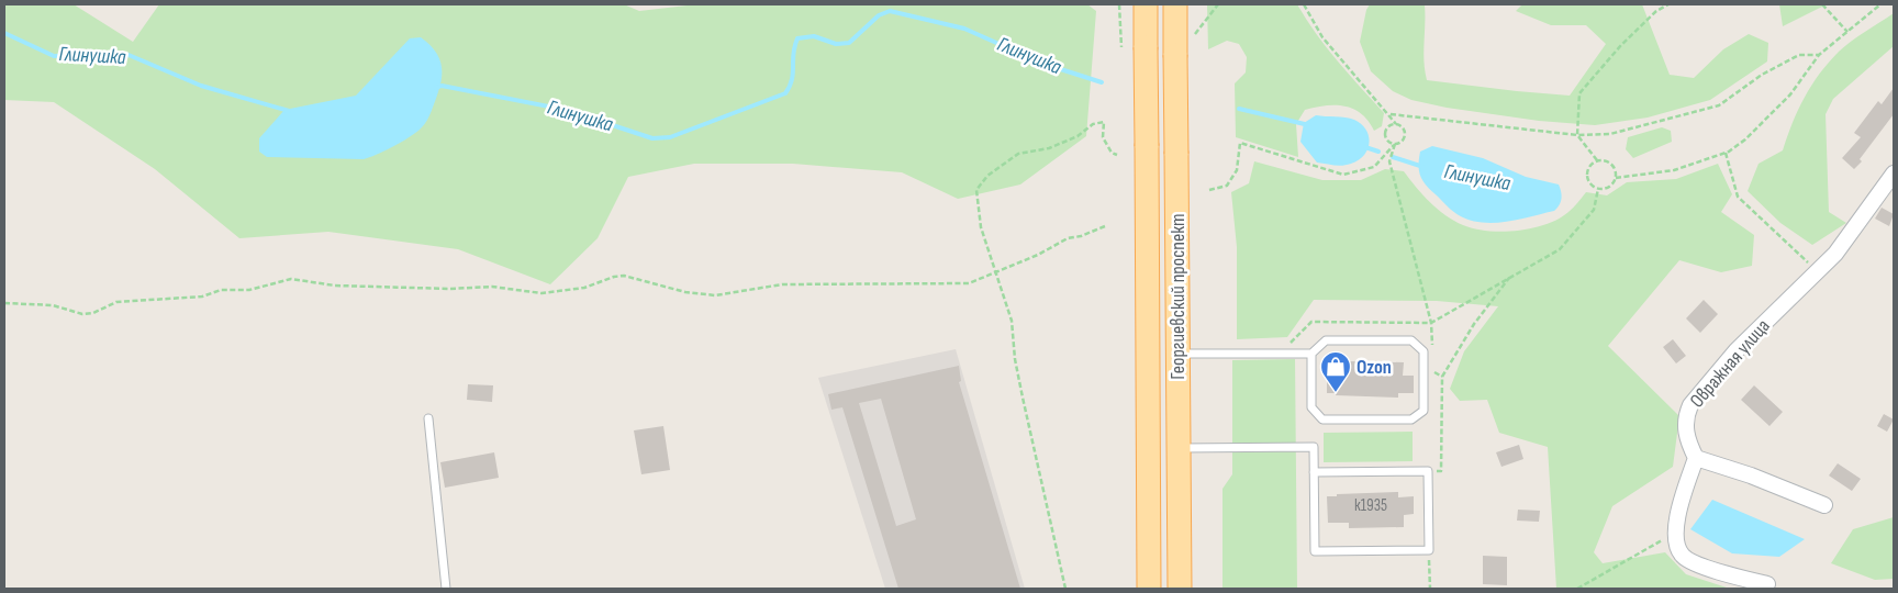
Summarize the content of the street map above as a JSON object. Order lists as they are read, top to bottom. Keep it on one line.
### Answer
{"streets":{"main road":["Георгиевский проспект"],"street":["Овражная улица"]},"water":["Глинушка"],"places":{"shop":["Ozon"]},"house_numbers":["к1935"]}
